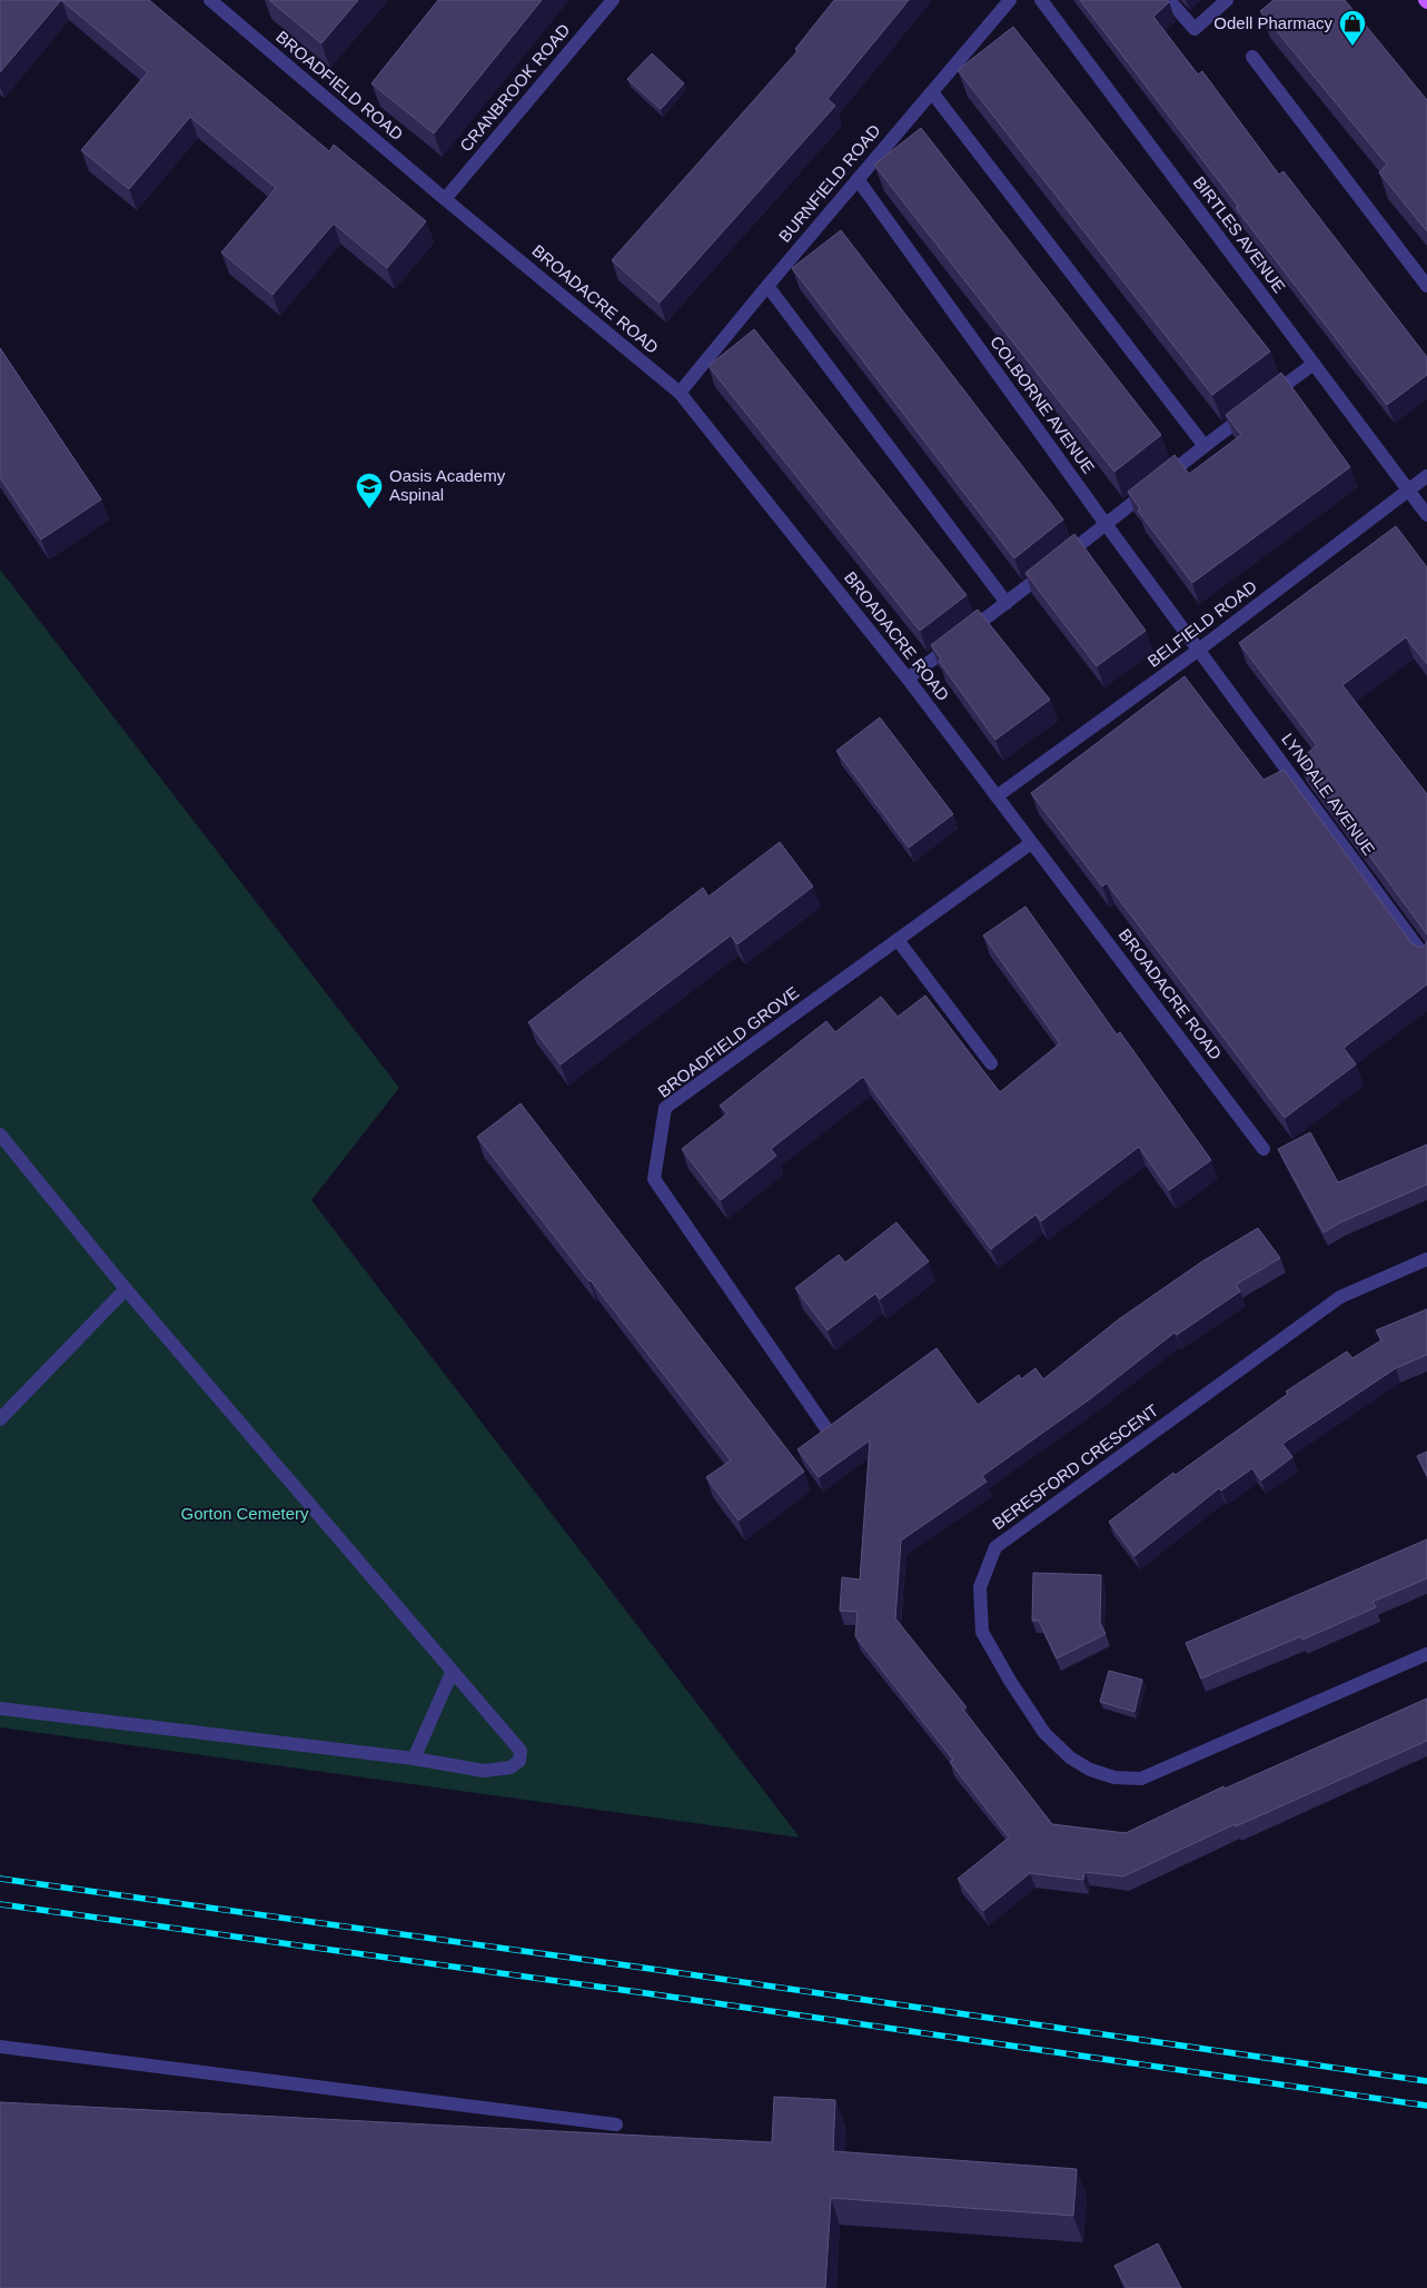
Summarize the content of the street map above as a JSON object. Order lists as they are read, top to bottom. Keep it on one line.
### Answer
{"streets":{"street":["BROADFIELD ROAD","CRANBROOK ROAD","BURNFIELD ROAD","BIRTLES AVENUE","BROADACRE ROAD","COLBORNE AVENUE","BELFIELD ROAD","LYNDALE AVENUE","BROADFIELD GROVE","BERESFORD CRESCENT"]},"crossings":[["BROADFIELD ROAD","CRANBROOK ROAD"],["BROADFIELD ROAD","BROADACRE ROAD"],["CRANBROOK ROAD","BROADACRE ROAD"],["BURNFIELD ROAD","BROADACRE ROAD"],["BURNFIELD ROAD","COLBORNE AVENUE"],["BIRTLES AVENUE","BELFIELD ROAD"],["BROADACRE ROAD","BELFIELD ROAD"],["BROADACRE ROAD","BROADFIELD GROVE"],["COLBORNE AVENUE","BELFIELD ROAD"],["COLBORNE AVENUE","LYNDALE AVENUE"],["BELFIELD ROAD","LYNDALE AVENUE"]],"parks":["Gorton Cemetery"],"places":{"shop":["Odell Pharmacy"],"school or university":["Oasis Academy Aspinal"]}}
